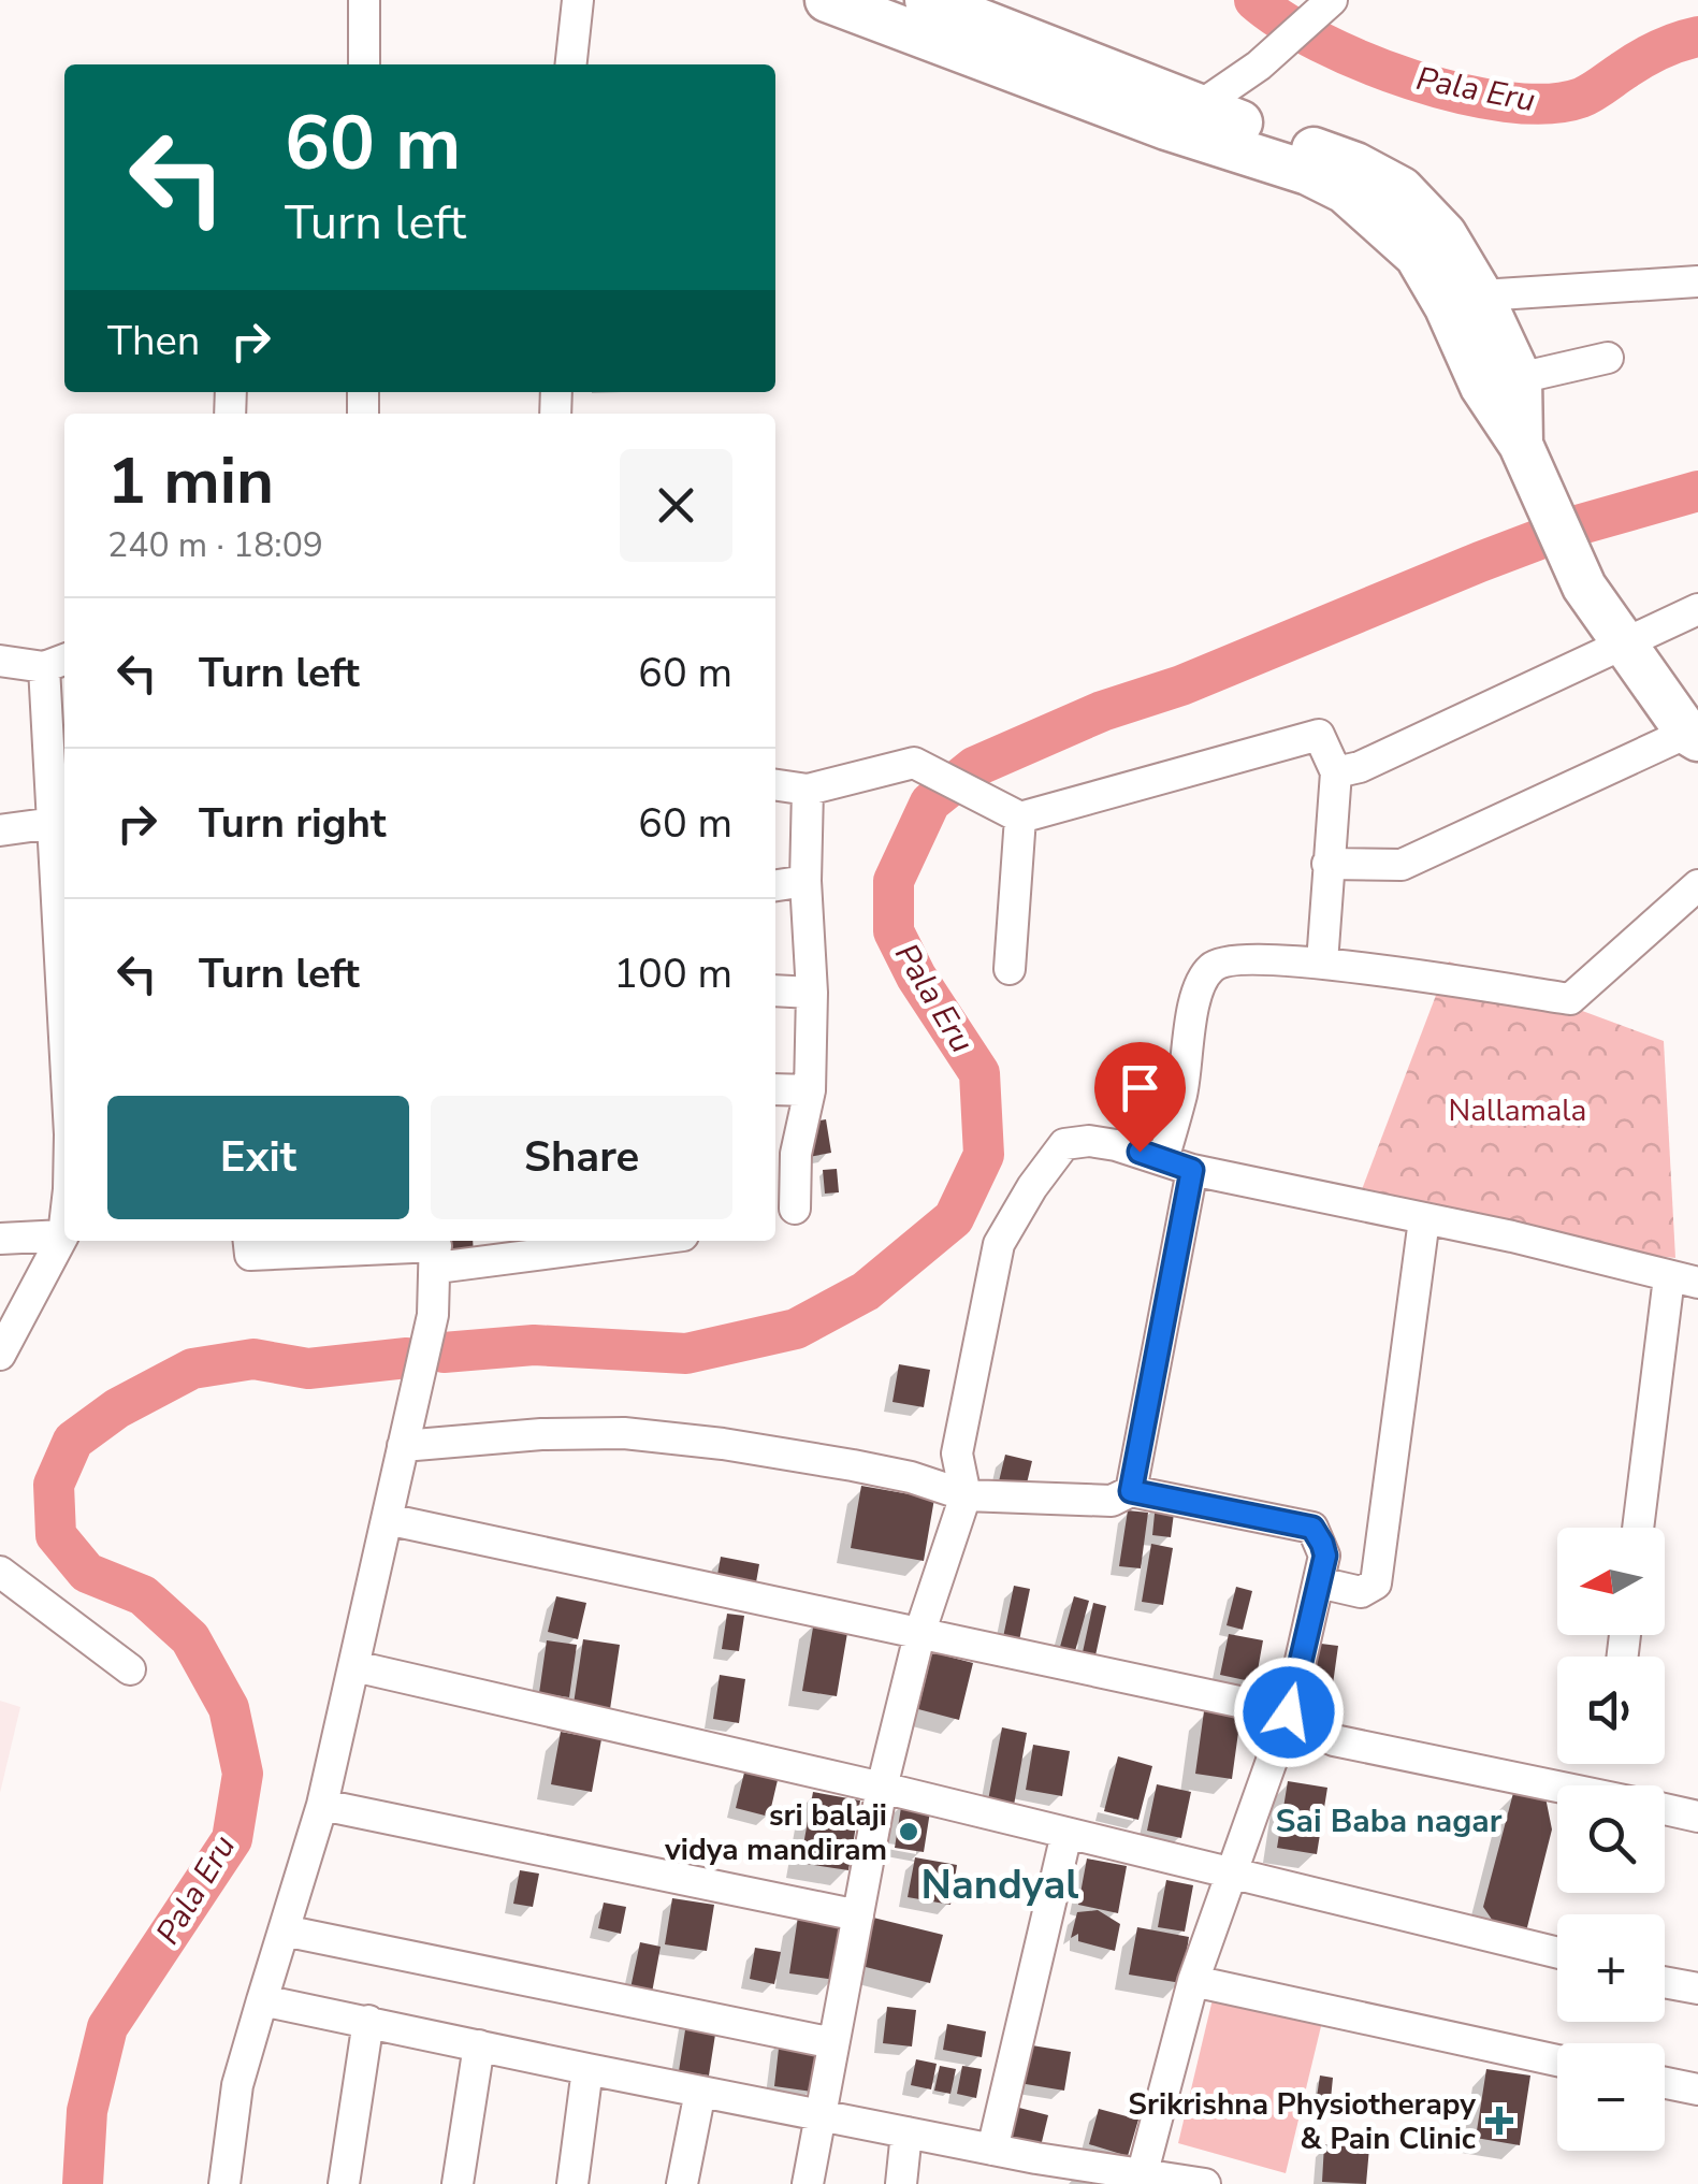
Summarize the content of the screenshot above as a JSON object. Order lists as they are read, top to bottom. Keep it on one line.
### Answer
{"districts":["Sai Baba nagar","Nandyal"],"water":["Pala Eru"],"parks":["Nallamala"],"places":{"other":["sri balaji vidya mandiram"],"health":["Srikrishna Physiotherapy & Pain Clinic"]},"north":"left","page":{"turn":["60 m","Turn left"],"then":"Then","heading":["1 min","240 m · 18:09"],"list":[{"name":"Turn left","value":"60 m"},{"name":"Turn right","value":"60 m"},{"name":"Turn left","value":"100 m"}],"buttons":["Exit","Share"],"map_buttons":["+","−"]}}
